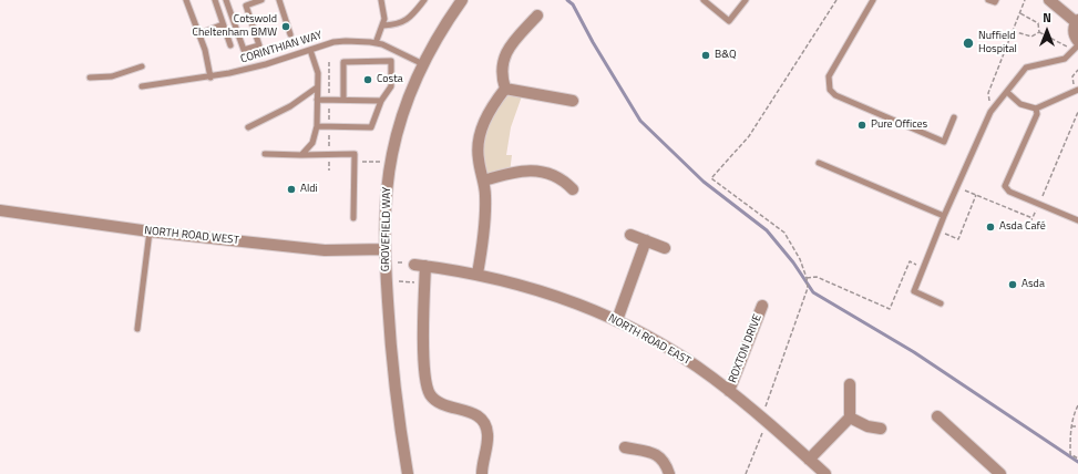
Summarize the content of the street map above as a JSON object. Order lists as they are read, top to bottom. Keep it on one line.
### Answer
{"streets":{"street":["GROVEFIELD WAY","NORTH ROAD WEST","NORTH ROAD EAST","ROXTON DRIVE"],"lane":["CORINTHIAN WAY"]},"crossings":[["CORINTHIAN WAY","GROVEFIELD WAY"],["GROVEFIELD WAY","NORTH ROAD WEST"],["NORTH ROAD EAST","ROXTON DRIVE"]],"places":["Cotswold Cheltenham BMW","Nuffield Hospital","B&Q","Costa","Pure Offices","Aldi","Asda Café","Asda"],"north":"top"}
